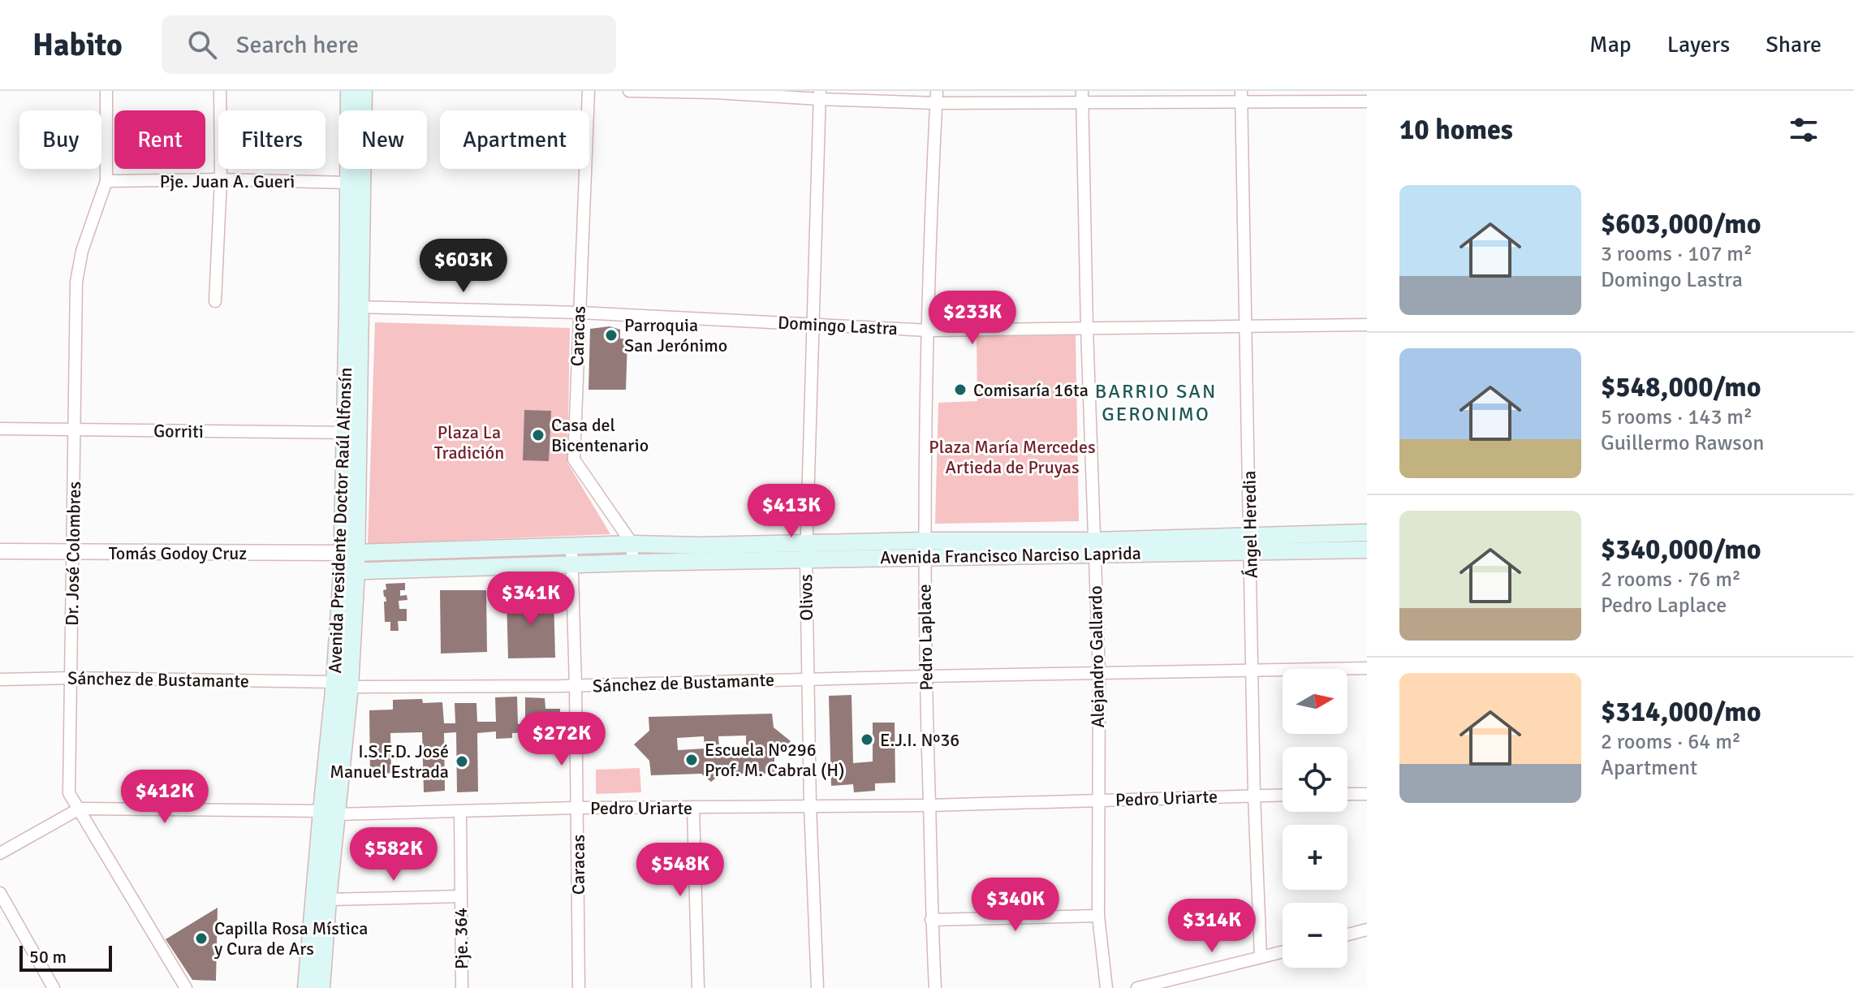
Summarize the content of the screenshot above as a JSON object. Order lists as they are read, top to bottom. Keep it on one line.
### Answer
{"streets":{"main road":["Avenida Presidente Doctor Raúl Alfonsín","Avenida Francisco Narciso Laprida"],"street":["Pje. Juan A. Gueri","Domingo Lastra","Caracas","Gorriti","Ángel Heredia","Tomás Godoy Cruz","Dr. José Colombres","Olivos","Pedro Laplace","Alejandro Gallardo","Sánchez de Bustamante","Pedro Uriarte","Pje. 364"]},"crossings":[["Pje. Juan A. Gueri","Avenida Presidente Doctor Raúl Alfonsín"],["Pje. Juan A. Gueri","Dr. José Colombres"],["Domingo Lastra","Caracas"],["Domingo Lastra","Avenida Presidente Doctor Raúl Alfonsín"],["Domingo Lastra","Ángel Heredia"],["Domingo Lastra","Olivos"],["Domingo Lastra","Pedro Laplace"],["Domingo Lastra","Alejandro Gallardo"],["Caracas","Avenida Francisco Narciso Laprida"],["Caracas","Sánchez de Bustamante"],["Caracas","Pedro Uriarte"],["Gorriti","Avenida Presidente Doctor Raúl Alfonsín"],["Gorriti","Dr. José Colombres"],["Avenida Presidente Doctor Raúl Alfonsín","Tomás Godoy Cruz"],["Avenida Presidente Doctor Raúl Alfonsín","Avenida Francisco Narciso Laprida"],["Avenida Presidente Doctor Raúl Alfonsín","Sánchez de Bustamante"],["Avenida Presidente Doctor Raúl Alfonsín","Pedro Uriarte"],["Ángel Heredia","Avenida Francisco Narciso Laprida"],["Ángel Heredia","Sánchez de Bustamante"],["Ángel Heredia","Pedro Uriarte"],["Tomás Godoy Cruz","Dr. José Colombres"],["Tomás Godoy Cruz","Avenida Francisco Narciso Laprida"],["Dr. José Colombres","Sánchez de Bustamante"],["Dr. José Colombres","Pedro Uriarte"],["Avenida Francisco Narciso Laprida","Olivos"],["Avenida Francisco Narciso Laprida","Pedro Laplace"],["Avenida Francisco Narciso Laprida","Alejandro Gallardo"],["Olivos","Sánchez de Bustamante"],["Olivos","Pedro Uriarte"],["Pedro Laplace","Sánchez de Bustamante"],["Pedro Laplace","Pedro Uriarte"],["Alejandro Gallardo","Sánchez de Bustamante"],["Alejandro Gallardo","Pedro Uriarte"],["Pedro Uriarte","Pje. 364"]],"districts":["BARRIO SAN GERONIMO"],"parks":["Plaza La Tradición","Plaza María Mercedes Artieda de Pruyas"],"places":["Parroquia San Jerónimo","Comisaría 16ta","Casa del Bicentenario","E.J.I. Nº36","Escuela Nº296 Prof. M. Cabral (H)","I.S.F.D. José Manuel Estrada","Capilla Rosa Mística y Cura de Ars"],"scale_bar":"50 m","north":"right","page":{"header":"Habito","search":"Search here","nav":["Map","Layers","Share"],"heading":"10 homes","chip":["Buy","Rent","Filters","New","Apartment"],"list":[{"name":"$603,000/mo","note":"3 rooms · 107 m² · Domingo Lastra"},{"name":"$548,000/mo","note":"5 rooms · 143 m² · Guillermo Rawson"},{"name":"$340,000/mo","note":"2 rooms · 76 m² · Pedro Laplace"},{"name":"$314,000/mo","note":"2 rooms · 64 m² · Apartment"}],"price":["$603K","$233K","$413K","$341K","$272K","$412K","$582K","$548K","$340K","$314K"],"map_buttons":["+","−"],"scale":"50 m"}}
